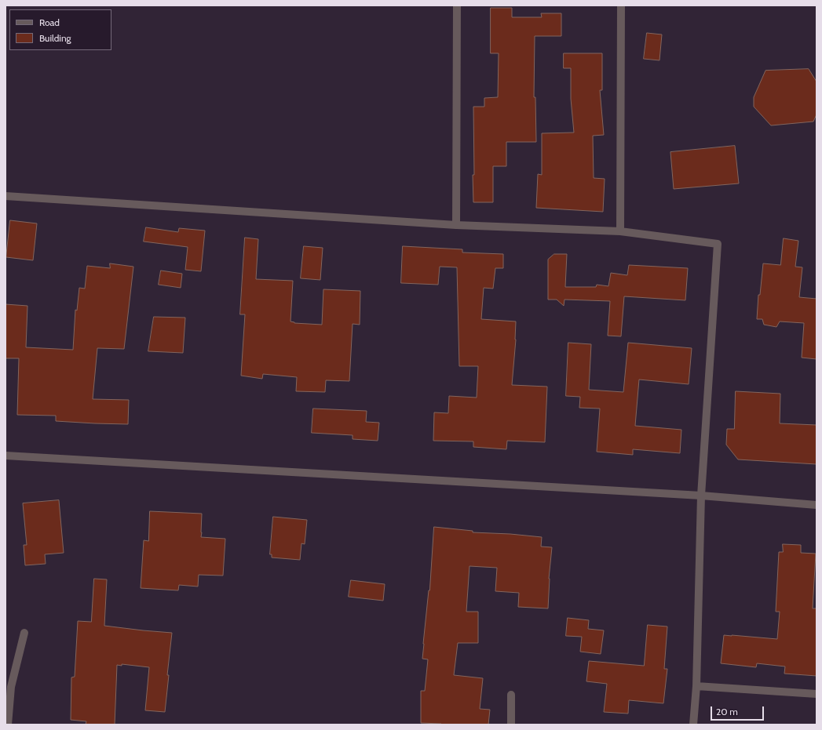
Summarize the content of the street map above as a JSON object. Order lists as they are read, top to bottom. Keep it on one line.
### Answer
{"legend":["Road","Building"],"scale_bar":"20 m"}
